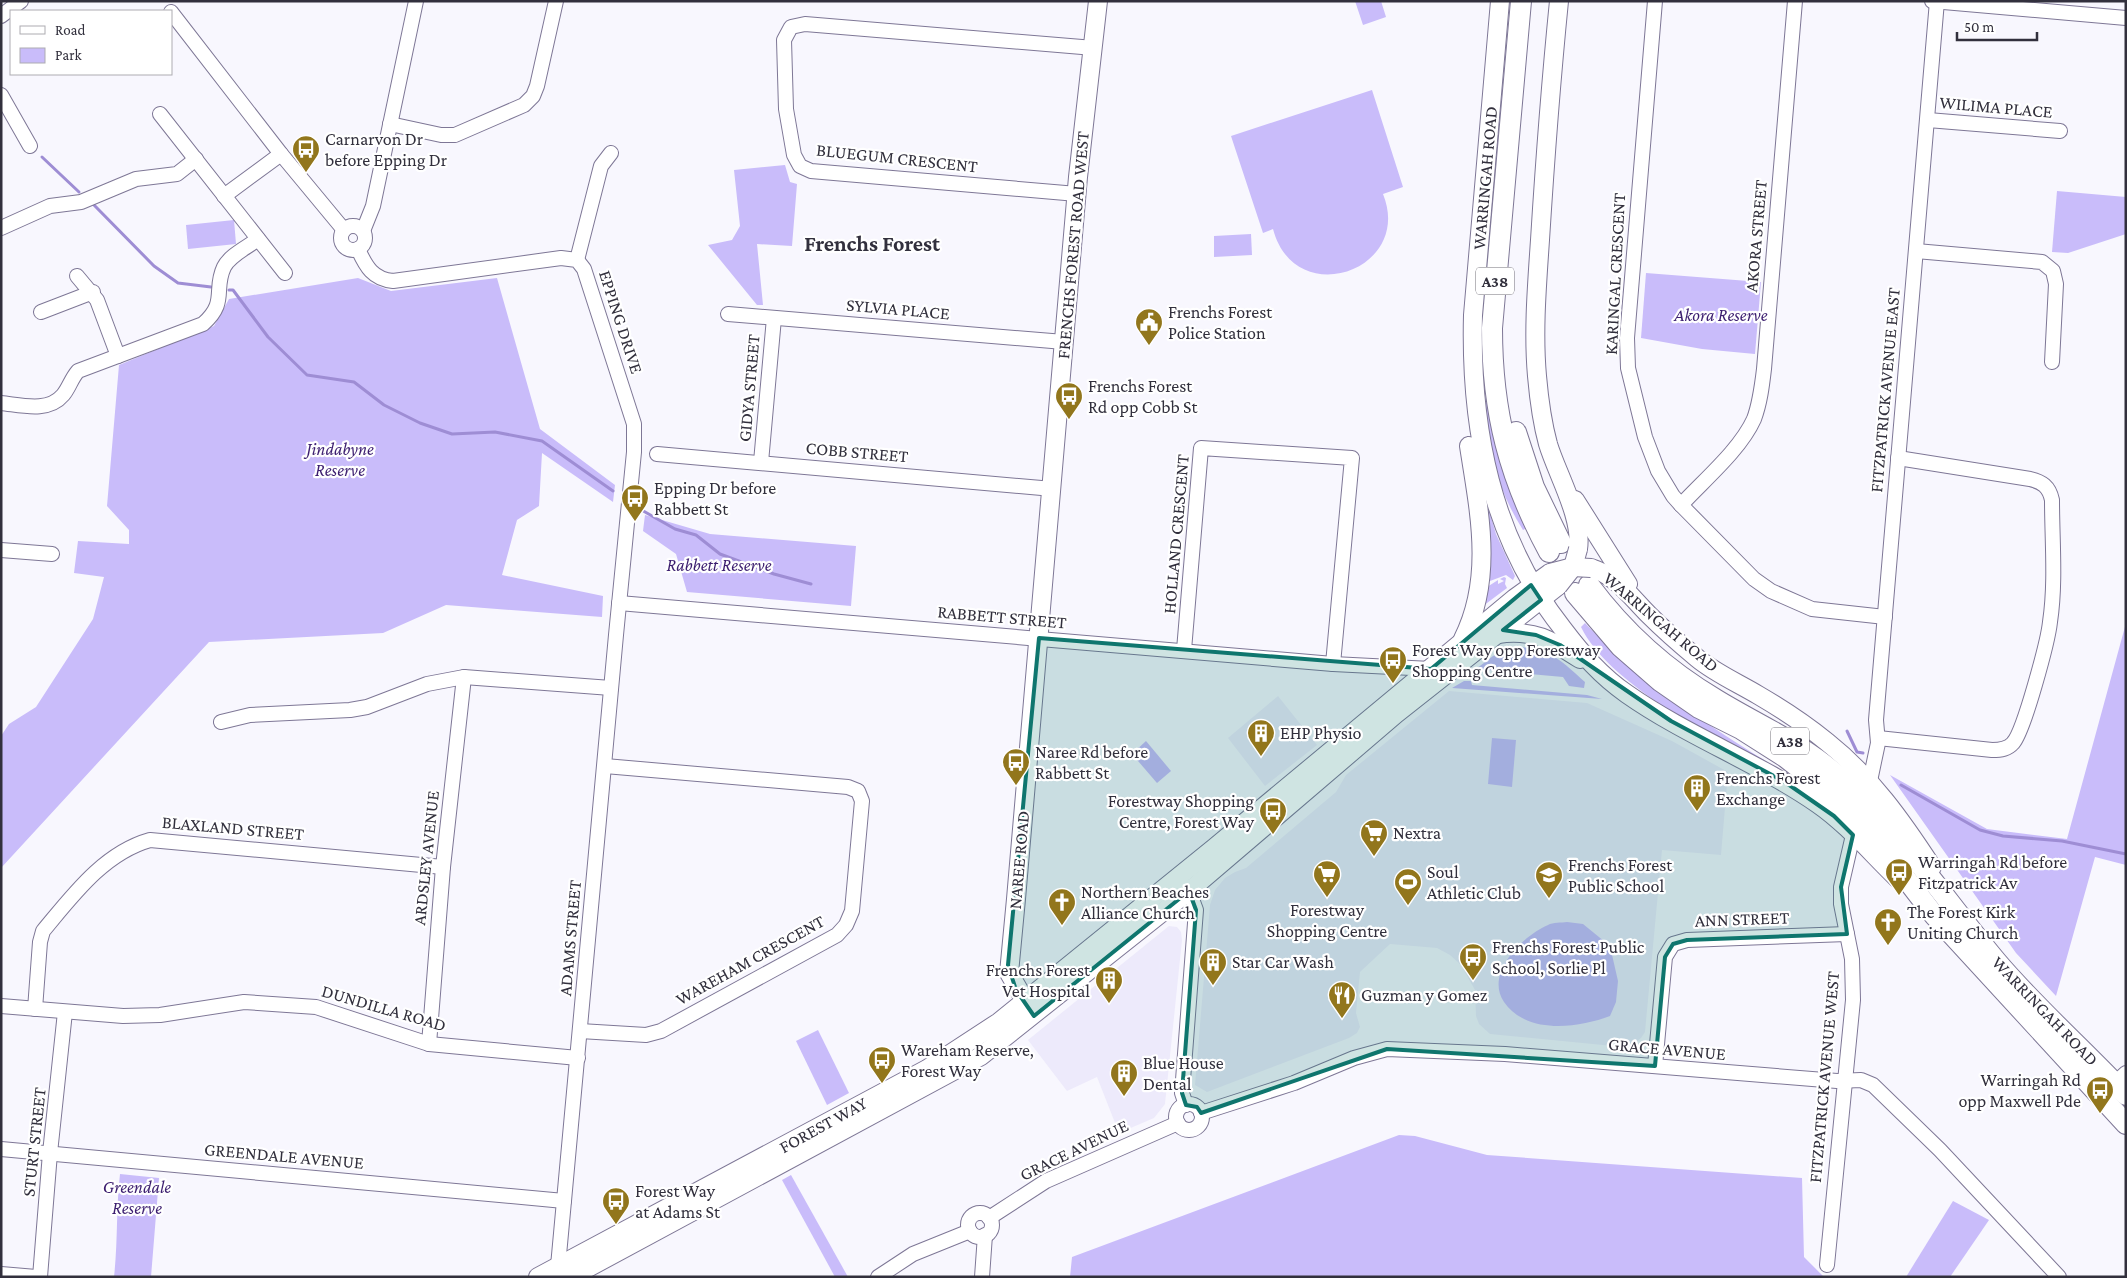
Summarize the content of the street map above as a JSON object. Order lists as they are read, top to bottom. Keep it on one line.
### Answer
{"streets":{"highway":["WARRINGAH ROAD","A38"],"main road":["FRENCHS FOREST ROAD WEST","NAREE ROAD","FOREST WAY"],"street":["WILIMA PLACE","BLUEGUM CRESCENT","AKORA STREET","KARINGAL CRESCENT","SYLVIA PLACE","EPPING DRIVE","GIDYA STREET","FITZPATRICK AVENUE EAST","COBB STREET","HOLLAND CRESCENT","RABBETT STREET","BLAXLAND STREET","ARDSLEY AVENUE","ANN STREET","ADAMS STREET","WAREHAM CRESCENT","DUNDILLA ROAD","GRACE AVENUE","FITZPATRICK AVENUE WEST","STURT STREET","GREENDALE AVENUE"]},"crossings":[["WILIMA PLACE","FITZPATRICK AVENUE EAST"],["BLUEGUM CRESCENT","FRENCHS FOREST ROAD WEST"],["WARRINGAH ROAD","A38"],["WARRINGAH ROAD","FITZPATRICK AVENUE EAST"],["WARRINGAH ROAD","FITZPATRICK AVENUE WEST"],["WARRINGAH ROAD","FOREST WAY"],["AKORA STREET","KARINGAL CRESCENT"],["FRENCHS FOREST ROAD WEST","SYLVIA PLACE"],["FRENCHS FOREST ROAD WEST","COBB STREET"],["FRENCHS FOREST ROAD WEST","RABBETT STREET"],["FRENCHS FOREST ROAD WEST","NAREE ROAD"],["KARINGAL CRESCENT","FITZPATRICK AVENUE EAST"],["SYLVIA PLACE","GIDYA STREET"],["EPPING DRIVE","RABBETT STREET"],["EPPING DRIVE","ADAMS STREET"],["GIDYA STREET","COBB STREET"],["HOLLAND CRESCENT","RABBETT STREET"],["RABBETT STREET","NAREE ROAD"],["RABBETT STREET","ADAMS STREET"],["RABBETT STREET","FOREST WAY"],["BLAXLAND STREET","ARDSLEY AVENUE"],["BLAXLAND STREET","DUNDILLA ROAD"],["ARDSLEY AVENUE","DUNDILLA ROAD"],["NAREE ROAD","FOREST WAY"],["ANN STREET","GRACE AVENUE"],["ANN STREET","FITZPATRICK AVENUE WEST"],["ADAMS STREET","WAREHAM CRESCENT"],["ADAMS STREET","DUNDILLA ROAD"],["ADAMS STREET","FOREST WAY"],["ADAMS STREET","GREENDALE AVENUE"],["DUNDILLA ROAD","STURT STREET"],["GRACE AVENUE","FITZPATRICK AVENUE WEST"],["STURT STREET","GREENDALE AVENUE"]],"districts":["Frenchs Forest"],"parks":["Akora Reserve","Jindabyne Reserve","Rabbett Reserve","Greendale Reserve"],"places":{"bus stop":["Carnarvon Dr before Epping Dr","Frenchs Forest Rd opp Cobb St","Epping Dr before Rabbett St","Forest Way opp Forestway Shopping Centre","Naree Rd before Rabbett St","Forestway Shopping Centre, Forest Way","Warringah Rd before Fitzpatrick Av","Frenchs Forest Public School, Sorlie Pl","Wareham Reserve, Forest Way","Warringah Rd opp Maxwell Pde","Forest Way at Adams St"],"public building":["Frenchs Forest Police Station"],"building":["EHP Physio","Frenchs Forest Exchange","Star Car Wash","Frenchs Forest Vet Hospital","Blue House Dental"],"supermarket":["Nextra","Forestway Shopping Centre"],"school or university":["Frenchs Forest Public School"],"sports":["Soul Athletic Club"],"church":["Northern Beaches Alliance Church","The Forest Kirk Uniting Church"],"restaurant":["Guzman y Gomez"]},"legend":["Road","Park"],"scale_bar":"50 m"}
